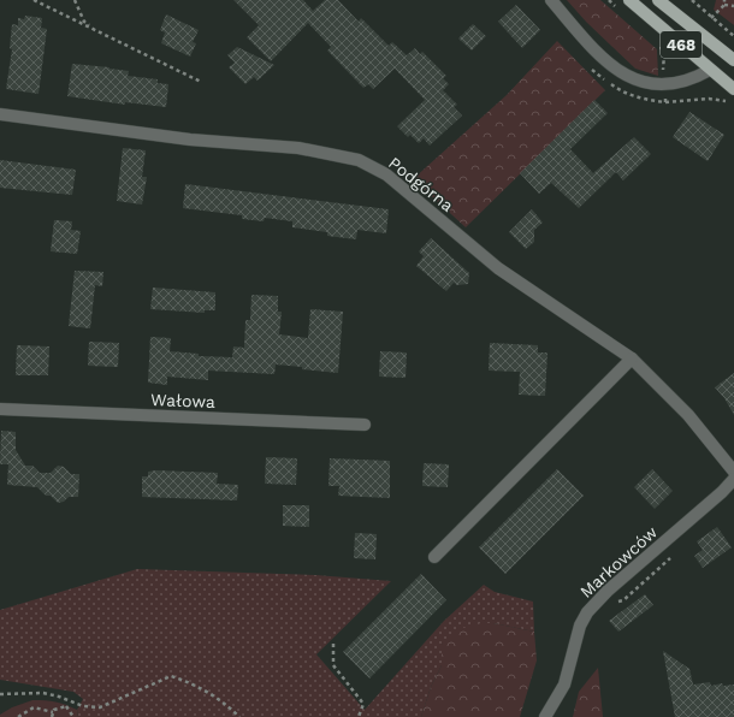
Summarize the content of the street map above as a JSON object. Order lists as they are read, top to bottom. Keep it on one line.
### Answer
{"streets":{"main road":["468"],"street":["Podgórna","Wałowa","Markowców"]}}
